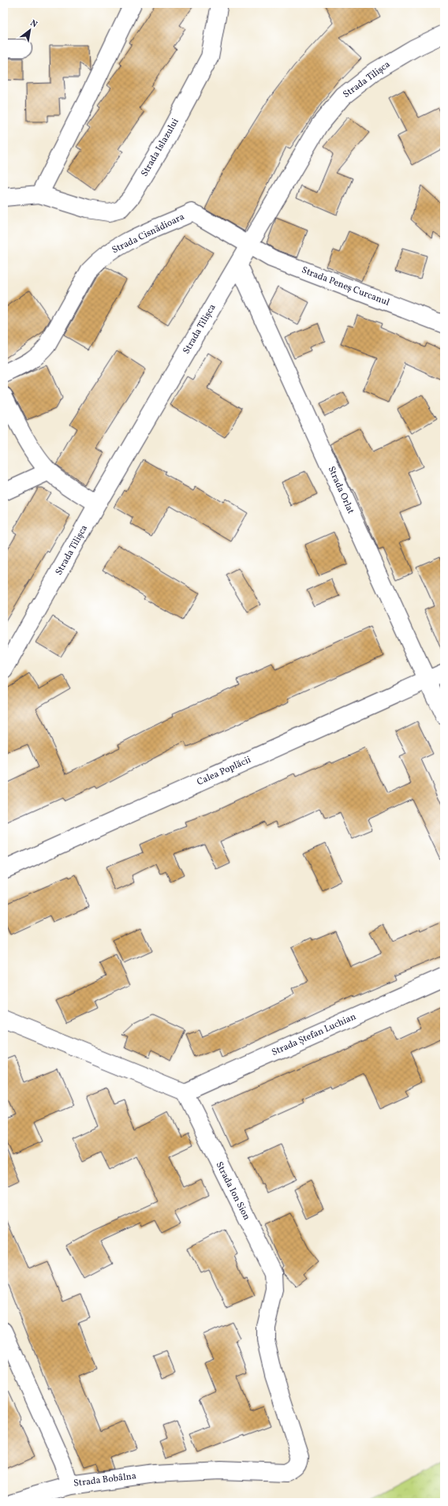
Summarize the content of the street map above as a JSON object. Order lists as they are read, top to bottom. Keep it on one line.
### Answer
{"streets":{"street":["Strada Tilișca","Strada Islazului","Strada Cisnădioara","Strada Peneș Curcanul","Strada Orlat","Calea Poplăcii","Strada Ștefan Luchian","Strada Ion Sion","Strada Bobâlna"]},"crossings":[["Strada Tilișca","Strada Cisnădioara"],["Strada Tilișca","Strada Peneș Curcanul"],["Strada Tilișca","Strada Orlat"],["Strada Cisnădioara","Strada Peneș Curcanul"],["Strada Orlat","Calea Poplăcii"],["Strada Ștefan Luchian","Strada Ion Sion"],["Strada Ion Sion","Strada Bobâlna"]],"north":"top right"}
